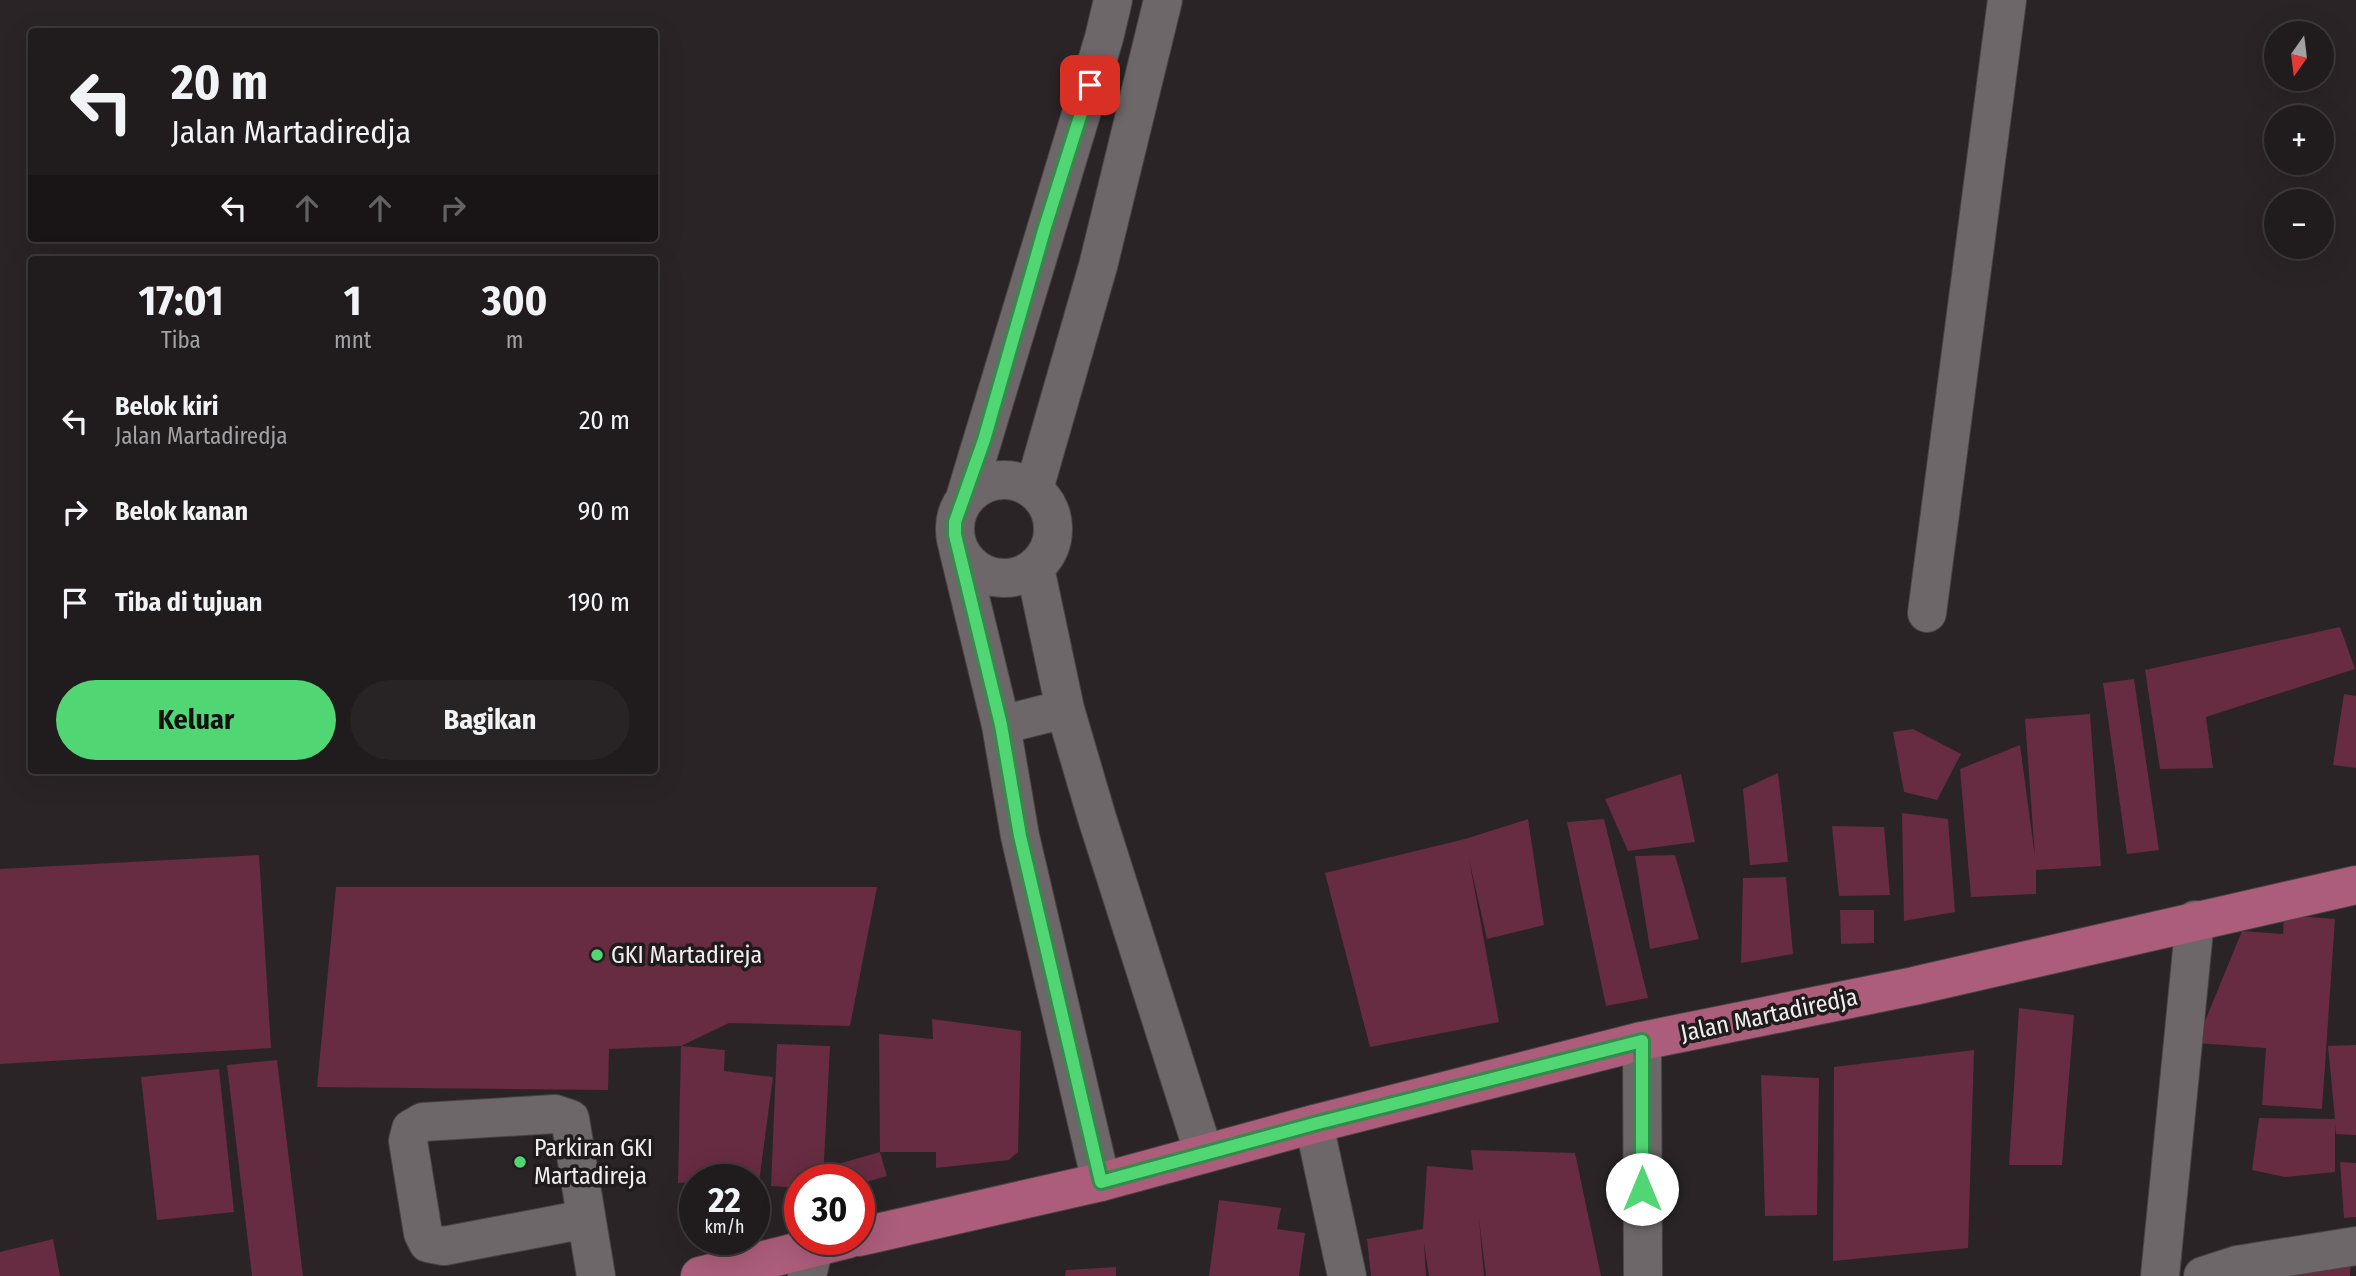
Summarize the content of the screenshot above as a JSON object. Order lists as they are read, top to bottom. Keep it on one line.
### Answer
{"streets":{"main road":["Jalan Martadiredja"]},"places":["GKI Martadireja","Parkiran GKI Martadireja"],"north":"bottom","page":{"map_buttons":["+","−"],"turn":["20 m","Jalan Martadiredja"],"eta":["17:01","Tiba","1","mnt","300","m"],"list":[{"name":"Belok kiri","note":"Jalan Martadiredja","value":"20 m"},{"name":"Belok kanan","value":"90 m"},{"name":"Tiba di tujuan","value":"190 m"}],"buttons":["Keluar","Bagikan"],"speed":"22 km/h","limit":"30"}}
